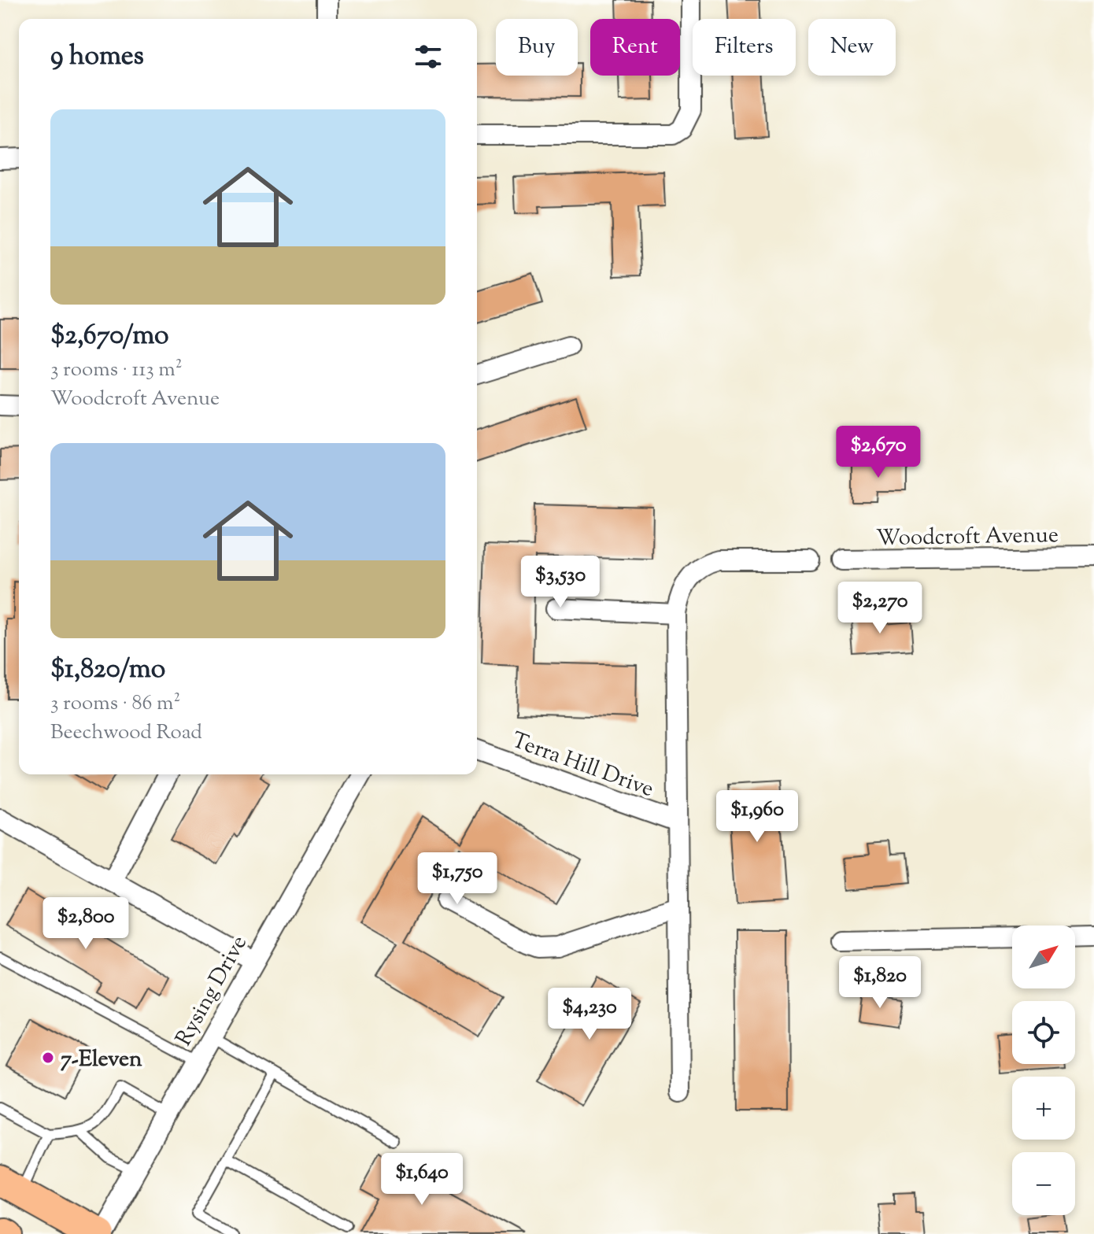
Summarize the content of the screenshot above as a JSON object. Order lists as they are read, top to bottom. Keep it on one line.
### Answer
{"streets":{"street":["Woodcroft Avenue","Terra Hill Drive","Rysing Drive"]},"places":["7-Eleven"],"north":"top right","page":{"chip":["Buy","Rent","Filters","New"],"heading":"9 homes","list":[{"name":"$2,670/mo","note":"3 rooms · 113 m² · Woodcroft Avenue"},{"name":"$1,820/mo","note":"3 rooms · 86 m² · Beechwood Road"}],"price":["$2,670","$3,530","$2,270","$1,960","$1,750","$2,800","$1,820","$4,230","$1,640"],"map_buttons":["+","−"]}}
